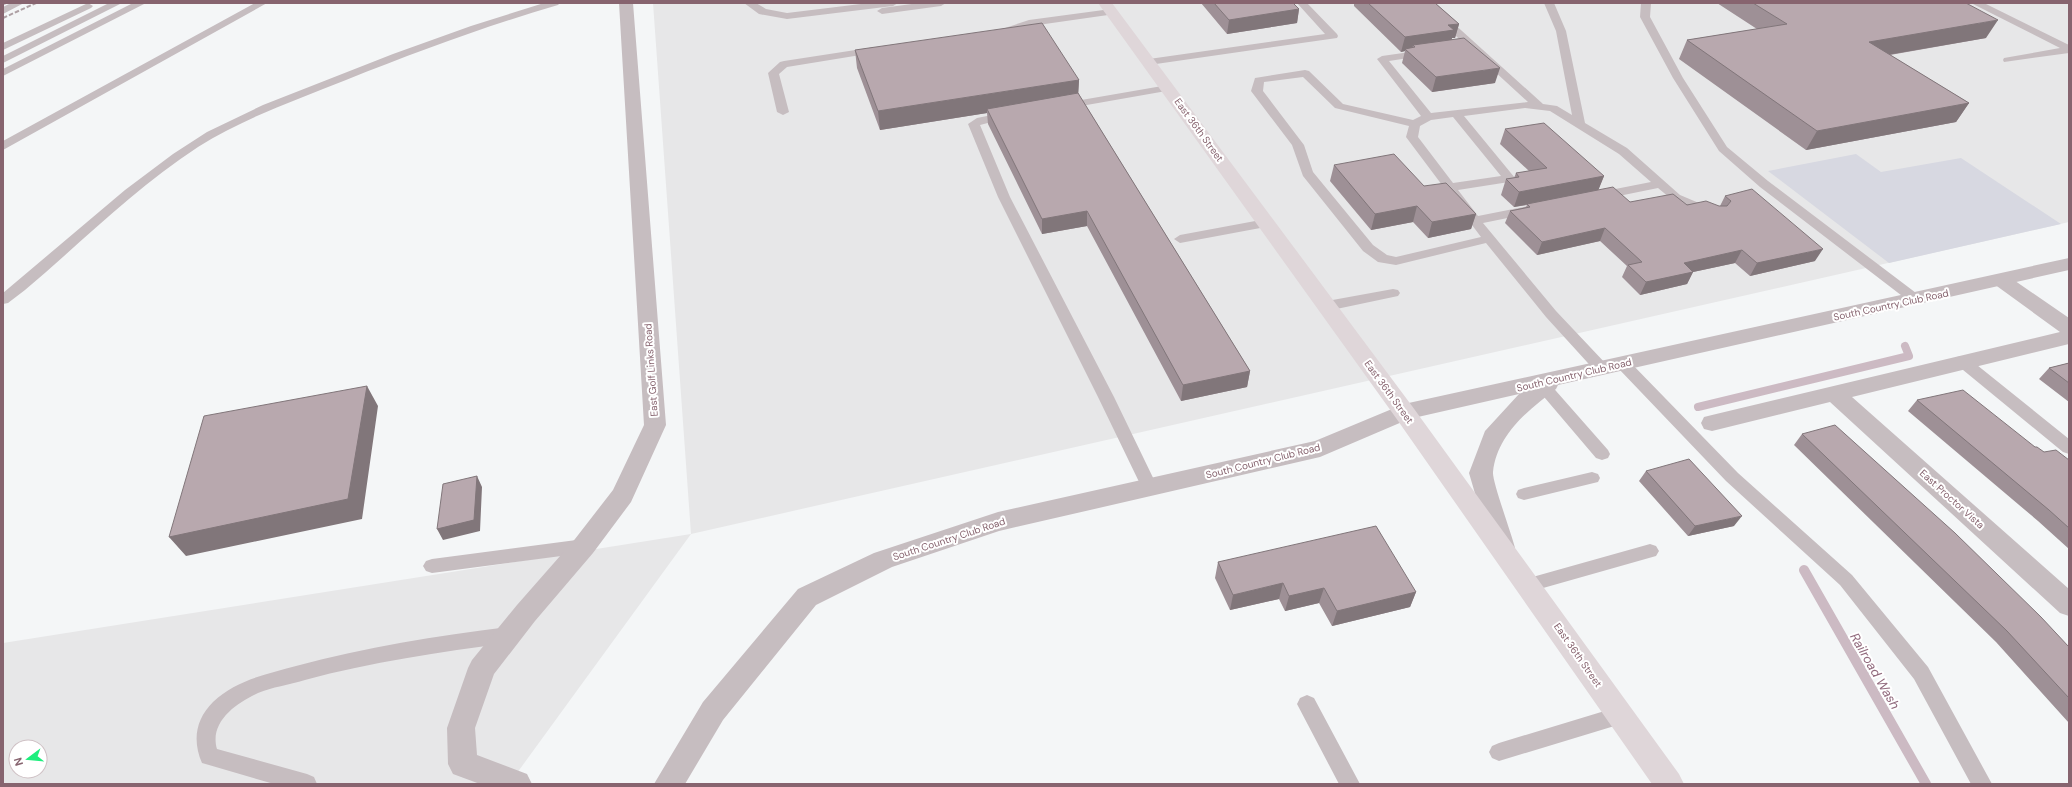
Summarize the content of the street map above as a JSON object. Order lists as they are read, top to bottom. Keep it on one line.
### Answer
{"streets":{"main road":["East 36th Street"],"street":["South Country Club Road","East Golf Links Road","East Proctor Vista"]},"crossings":[["East 36th Street","South Country Club Road"]],"water":["Railroad Wash"],"north":"left"}
